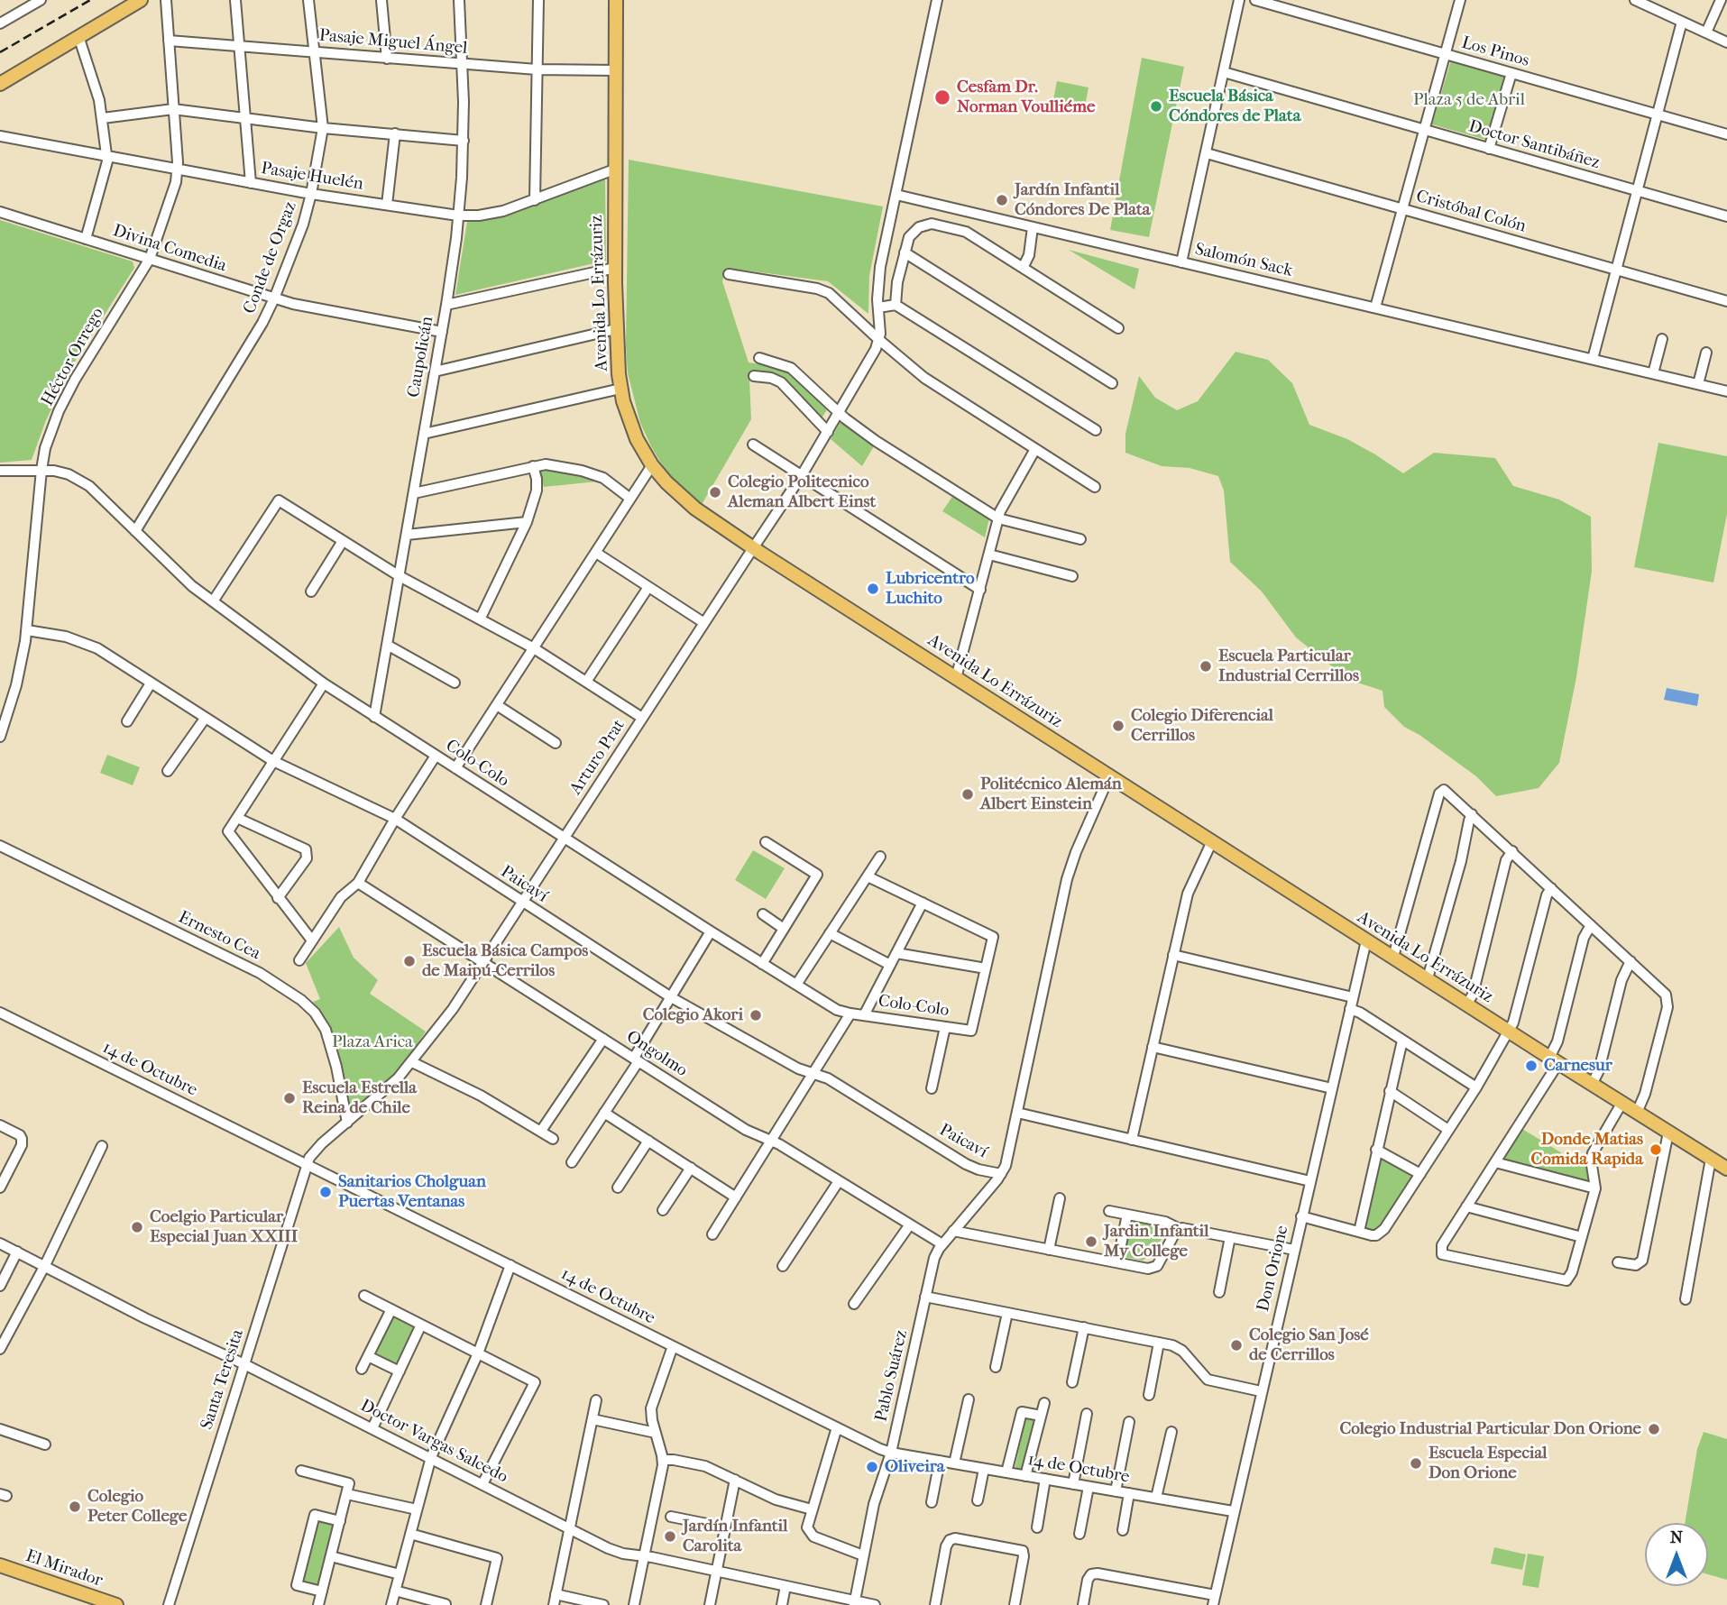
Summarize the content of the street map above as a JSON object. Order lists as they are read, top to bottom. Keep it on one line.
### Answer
{"streets":{"main road":["Avenida Lo Errázuriz","El Mirador"],"street":["Pasaje Miguel Ángel","Los Pinos","Doctor Santibáñez","Pasaje Huelén","Cristóbal Colón","Divina Comedia","Conde de Orgaz","Salomón Sack","Héctor Orrego","Caupolicán","Arturo Prat","Colo-Colo","Paicaví","Ernesto Cea","Ongolmo","14 de Octubre","Don Orione","Pablo Suárez","Santa Teresita","Doctor Vargas Salcedo"]},"crossings":[["Pasaje Miguel Ángel","Conde de Orgaz"],["Pasaje Miguel Ángel","Avenida Lo Errázuriz"],["Pasaje Miguel Ángel","Héctor Orrego"],["Pasaje Miguel Ángel","Caupolicán"],["Pasaje Huelén","Conde de Orgaz"],["Pasaje Huelén","Avenida Lo Errázuriz"],["Pasaje Huelén","Héctor Orrego"],["Pasaje Huelén","Caupolicán"],["Divina Comedia","Conde de Orgaz"],["Divina Comedia","Héctor Orrego"],["Divina Comedia","Caupolicán"],["Conde de Orgaz","Colo-Colo"],["Avenida Lo Errázuriz","Arturo Prat"],["Avenida Lo Errázuriz","Don Orione"],["Héctor Orrego","Colo-Colo"],["Héctor Orrego","Paicaví"],["Caupolicán","Colo-Colo"],["Arturo Prat","Colo-Colo"],["Arturo Prat","Paicaví"],["Arturo Prat","Ernesto Cea"],["Arturo Prat","Ongolmo"],["Arturo Prat","14 de Octubre"],["Arturo Prat","Santa Teresita"],["Paicaví","Pablo Suárez"],["Ongolmo","Pablo Suárez"],["14 de Octubre","Don Orione"],["14 de Octubre","Pablo Suárez"],["14 de Octubre","Santa Teresita"],["Pablo Suárez","Doctor Vargas Salcedo"],["Santa Teresita","Doctor Vargas Salcedo"]],"parks":["Plaza 5 de Abril","Plaza Arica"],"places":["Cesfam Dr. Norman Voulliéme","Escuela Básica Cóndores de Plata","Jardín Infantil Cóndores De Plata","Colegio Politecnico Aleman Albert Einst","Lubricentro Luchito","Escuela Particular Industrial Cerrillos","Colegio Diferencial Cerrillos","Politécnico Alemán Albert Einstein","Escuela Básica Campos de Maipú-Cerrilos","Colegio Akori","Carnesur","Escuela Estrella Reina de Chile","Donde Matias Comida Rapida","Sanitarios Cholguan Puertas Ventanas","Coelgio Particular Especial Juan XXIII","Jardin Infantil My College","Colegio San José de Cerrillos","Colegio Industrial Particular Don Orione","Escuela Especial Don Orione","Oliveira","Colegio Peter College","Jardín Infantil Carolita"],"north":"top"}
